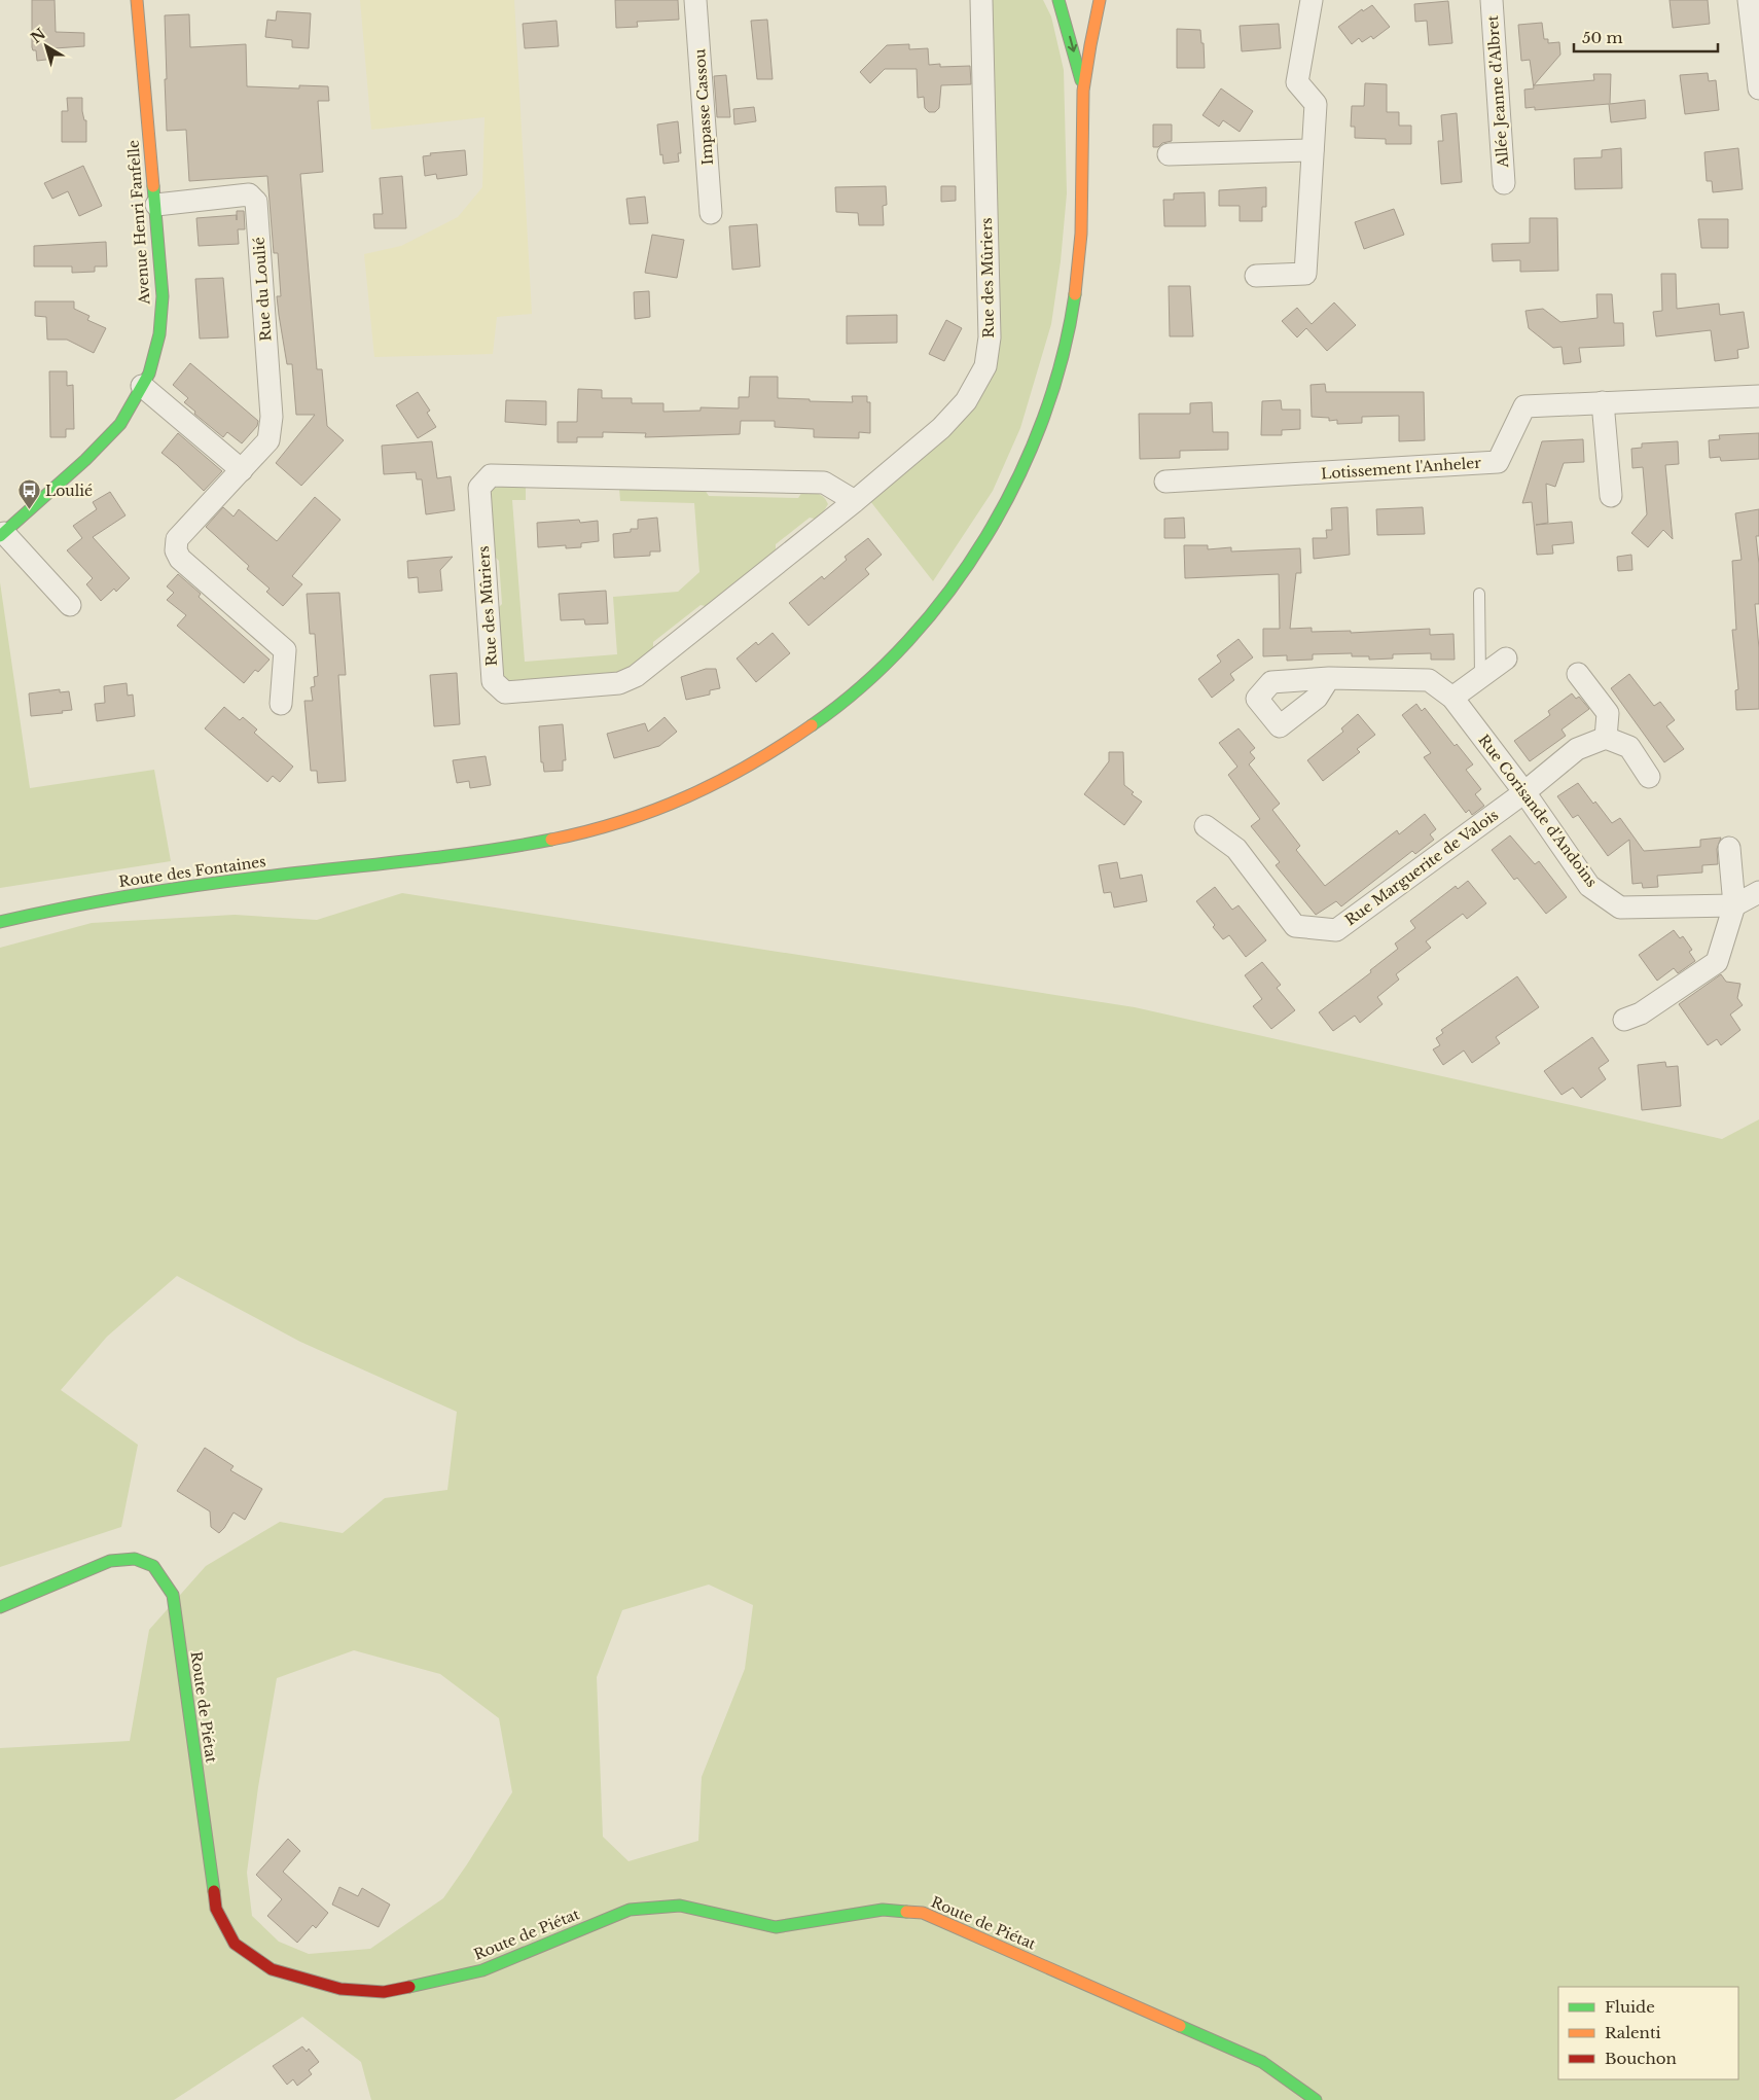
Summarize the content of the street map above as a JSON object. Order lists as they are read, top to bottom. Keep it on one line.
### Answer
{"streets":{"street":["Allée Jeanne d'Albret","Impasse Cassou","Avenue Henri Fanfelle","Rue des Mûriers","Rue du Loulié","Lotissement l'Anheler","Rue Corisande d'Andoins","Rue Marguerite de Valois","Route des Fontaines","Route de Piétat"]},"crossings":[["Avenue Henri Fanfelle","Rue du Loulié"],["Rue Corisande d'Andoins","Rue Marguerite de Valois"]],"places":{"bus stop":["Loulié"]},"legend":["Fluide","Ralenti","Bouchon"],"scale_bar":"50 m","north":"top left"}
